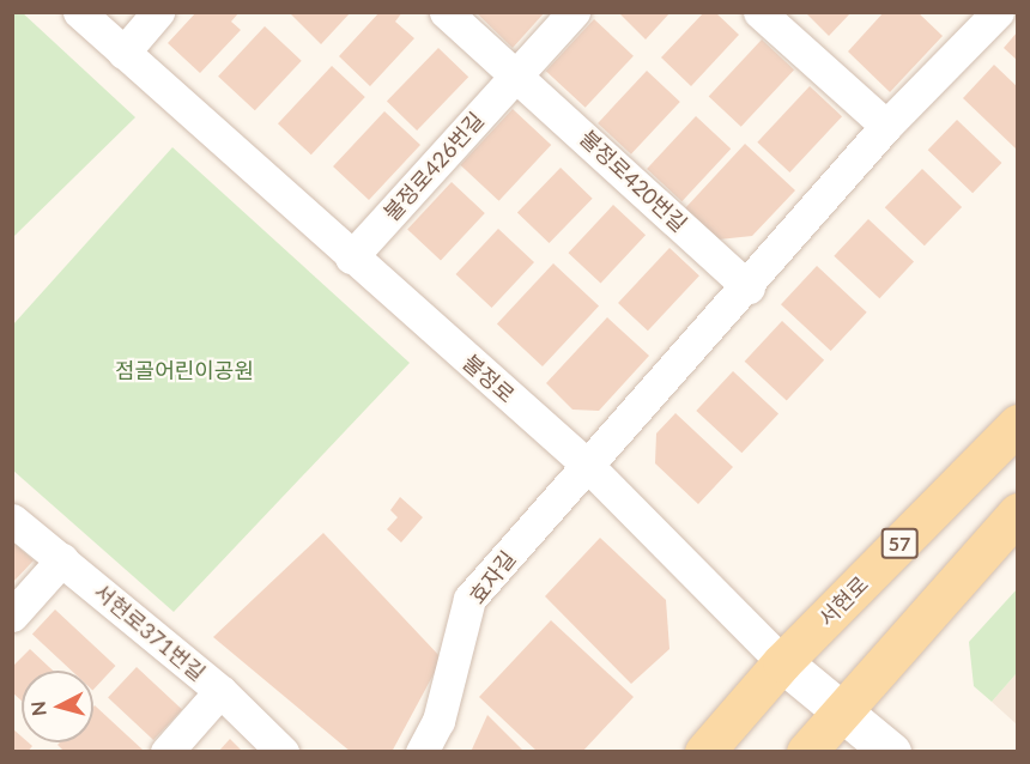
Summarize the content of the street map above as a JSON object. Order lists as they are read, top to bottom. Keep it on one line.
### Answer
{"streets":{"main road":["불정로","57","서현로"],"street":["불정로426번길","불정로420번길","효자길","서현로371번길"]},"crossings":[["불정로426번길","불정로420번길"],["불정로426번길","불정로"],["불정로","효자길"],["불정로","서현로"]],"parks":["점골어린이공원"],"north":"left"}
